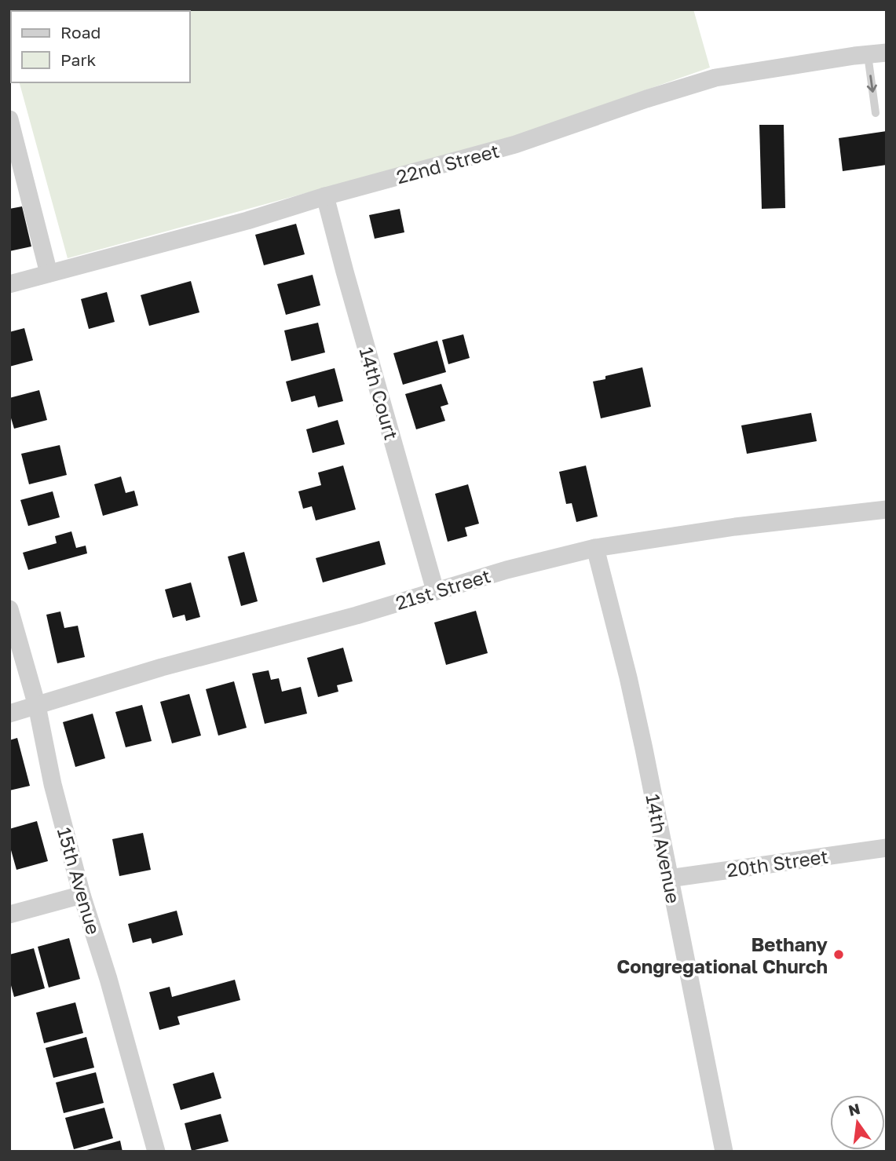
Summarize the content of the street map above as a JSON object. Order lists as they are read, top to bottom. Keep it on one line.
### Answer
{"streets":{"street":["22nd Street","14th Court","21st Street","14th Avenue","20th Street","15th Avenue"]},"crossings":[["22nd Street","14th Court"],["14th Court","21st Street"],["21st Street","14th Avenue"],["21st Street","15th Avenue"],["14th Avenue","20th Street"]],"places":["Bethany Congregational Church"],"legend":["Road","Park"],"north":"top"}
